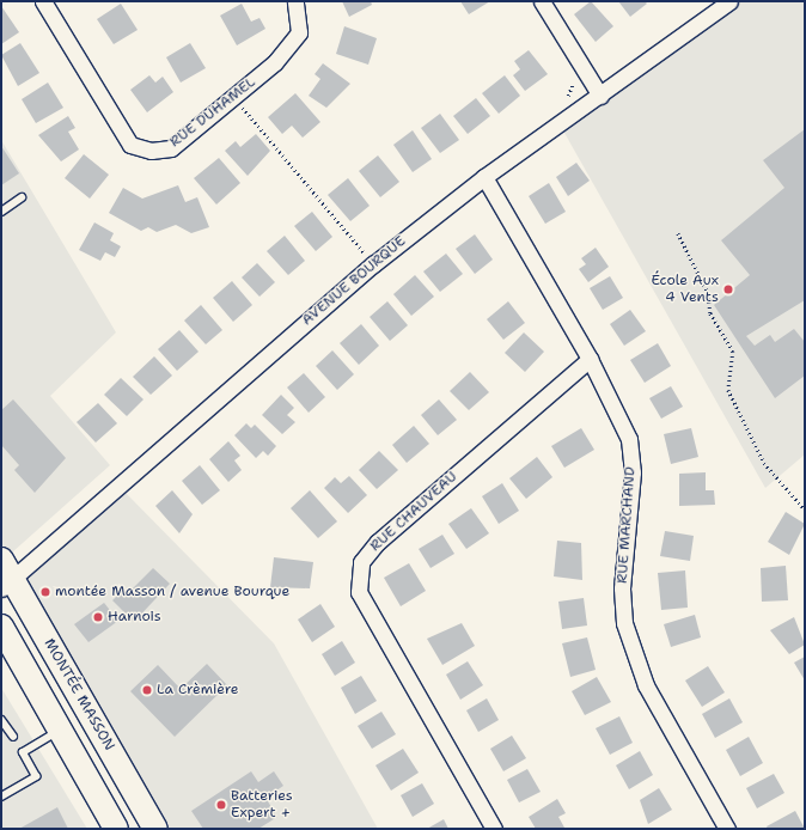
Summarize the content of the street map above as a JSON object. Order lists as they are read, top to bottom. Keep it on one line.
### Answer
{"streets":{"main road":["MONTÉE MASSON"],"street":["RUE DUHAMEL","AVENUE BOURQUE","RUE CHAUVEAU","RUE MARCHAND"]},"crossings":[["AVENUE BOURQUE","RUE MARCHAND"],["AVENUE BOURQUE","MONTÉE MASSON"],["RUE CHAUVEAU","RUE MARCHAND"]],"places":["École Aux 4 Vents","montée Masson / avenue Bourque","Harnois","La Crèmière","Batteries Expert +"]}
